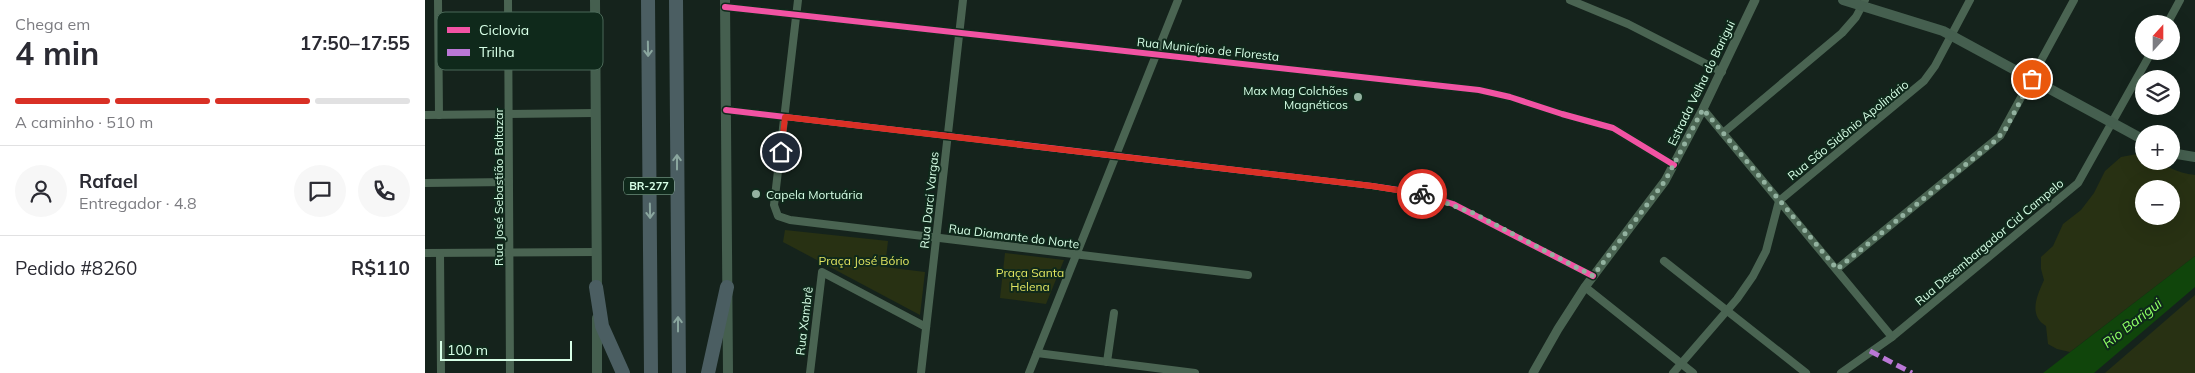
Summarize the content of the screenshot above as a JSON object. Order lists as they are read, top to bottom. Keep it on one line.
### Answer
{"streets":{"highway":["BR-277"],"street":["Rua Município de Floresta","Estrada Velha do Barigui","Rua São Sidônio Apolinário","Rua José Sebastião Baltazar","Rua Darci Vargas","Rua Diamante do Norte","Rua Desembargador Cid Campelo","Rua Xambrê"]},"crossings":[["Rua Município de Floresta","Estrada Velha do Barigui"],["Rua Município de Floresta","Rua Darci Vargas"],["Rua Darci Vargas","Rua Diamante do Norte"],["Rua Darci Vargas","Rua Xambrê"]],"water":["Rio Barigui"],"parks":["Praça José Bório","Praça Santa Helena"],"places":["Max Mag Colchões Magnéticos","Capela Mortuária"],"legend":["Ciclovia","Trilha"],"scale_bar":"100 m","north":"top","page":{"heading":["4 min","Chega em","17:50–17:55"],"panel":["Rafael","Entregador · 4.8","Pedido #8260","R$110"],"map_buttons":["+","−"],"bar":"A caminho · 510 m","scale":"100 m"}}
